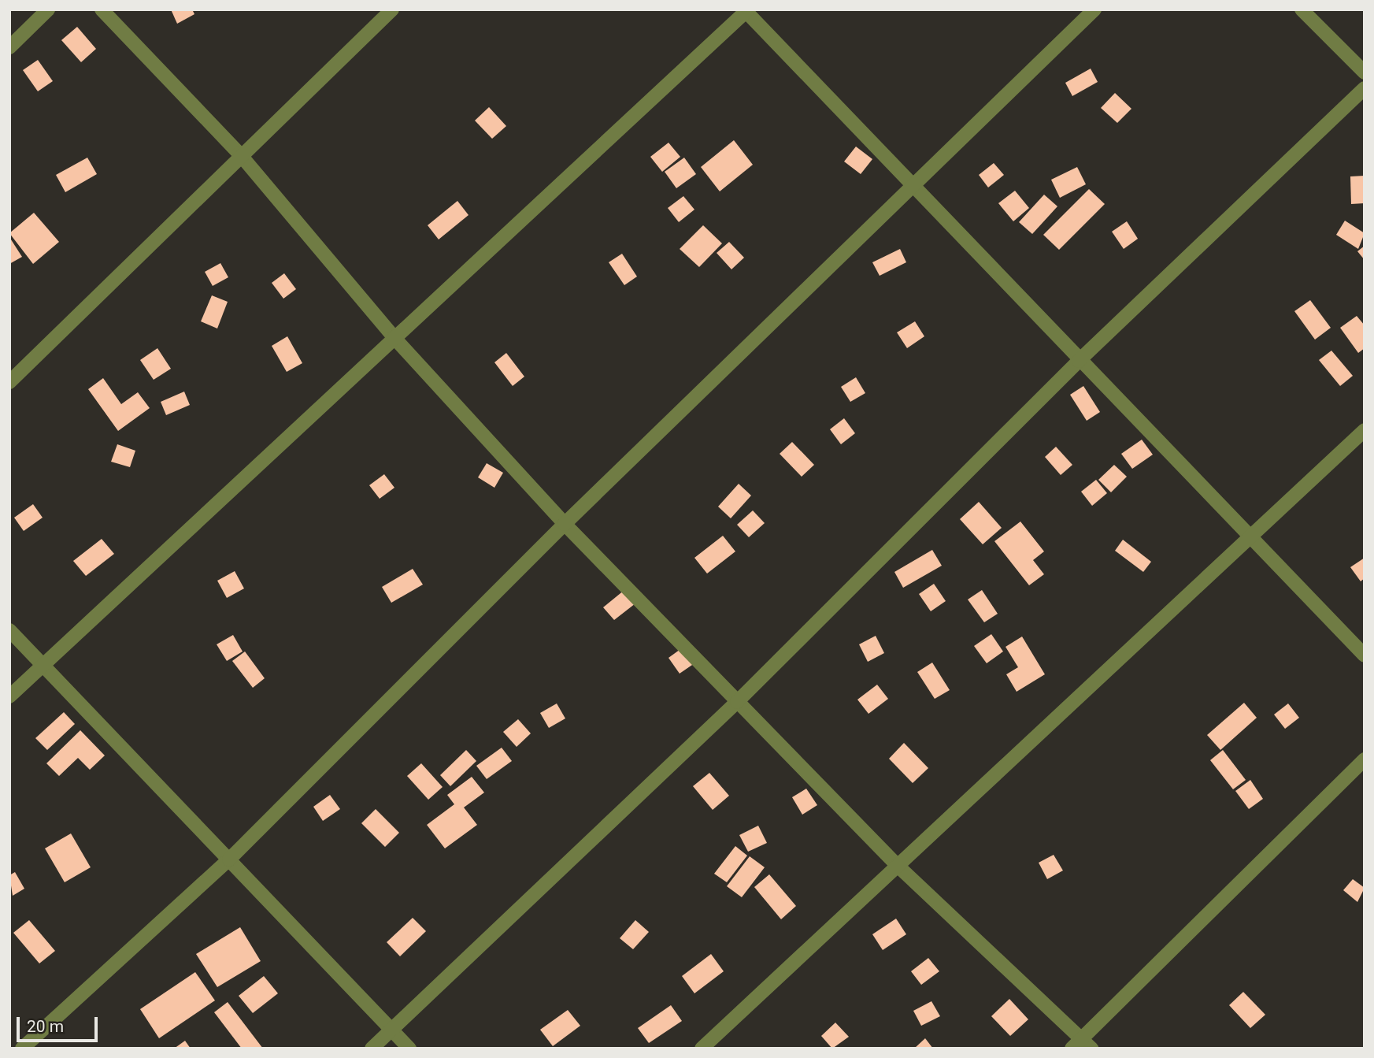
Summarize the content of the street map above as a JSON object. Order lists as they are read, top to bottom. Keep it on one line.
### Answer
{"scale_bar":"20 m"}
